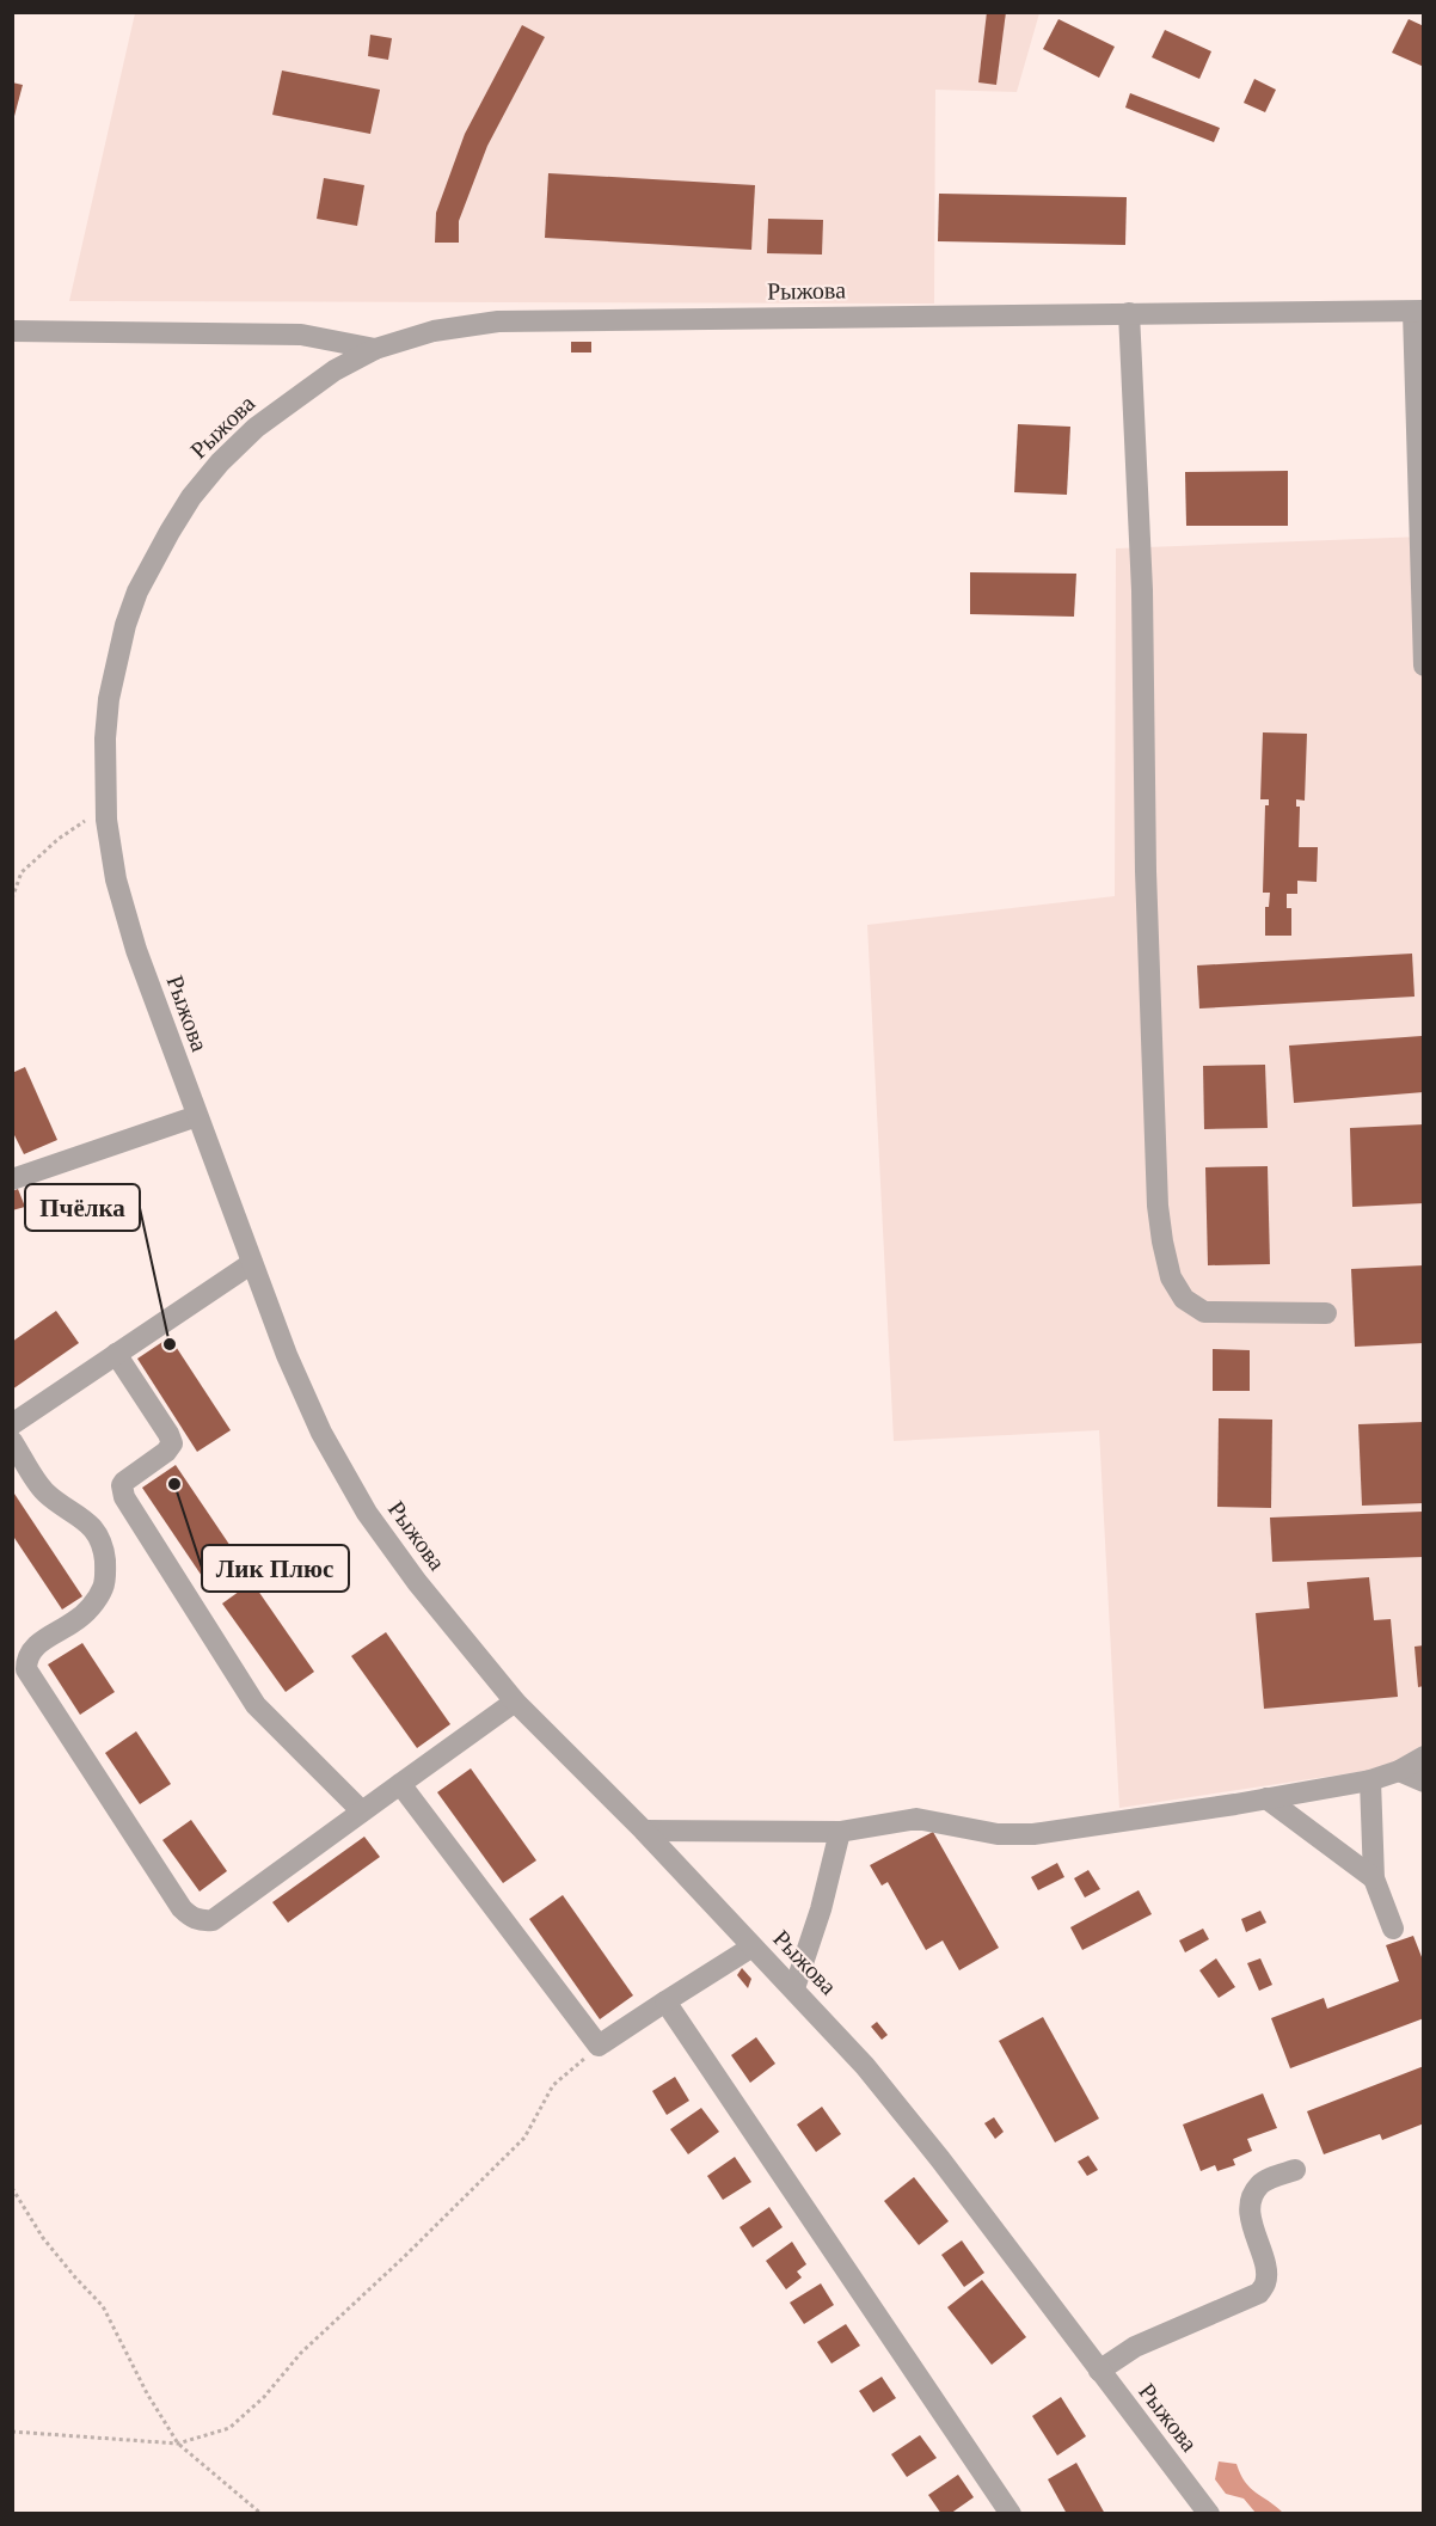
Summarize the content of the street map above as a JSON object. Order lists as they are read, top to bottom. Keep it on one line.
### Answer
{"streets":{"street":["Рыжова"]},"places":["Пчёлка","Лик Плюс"]}
